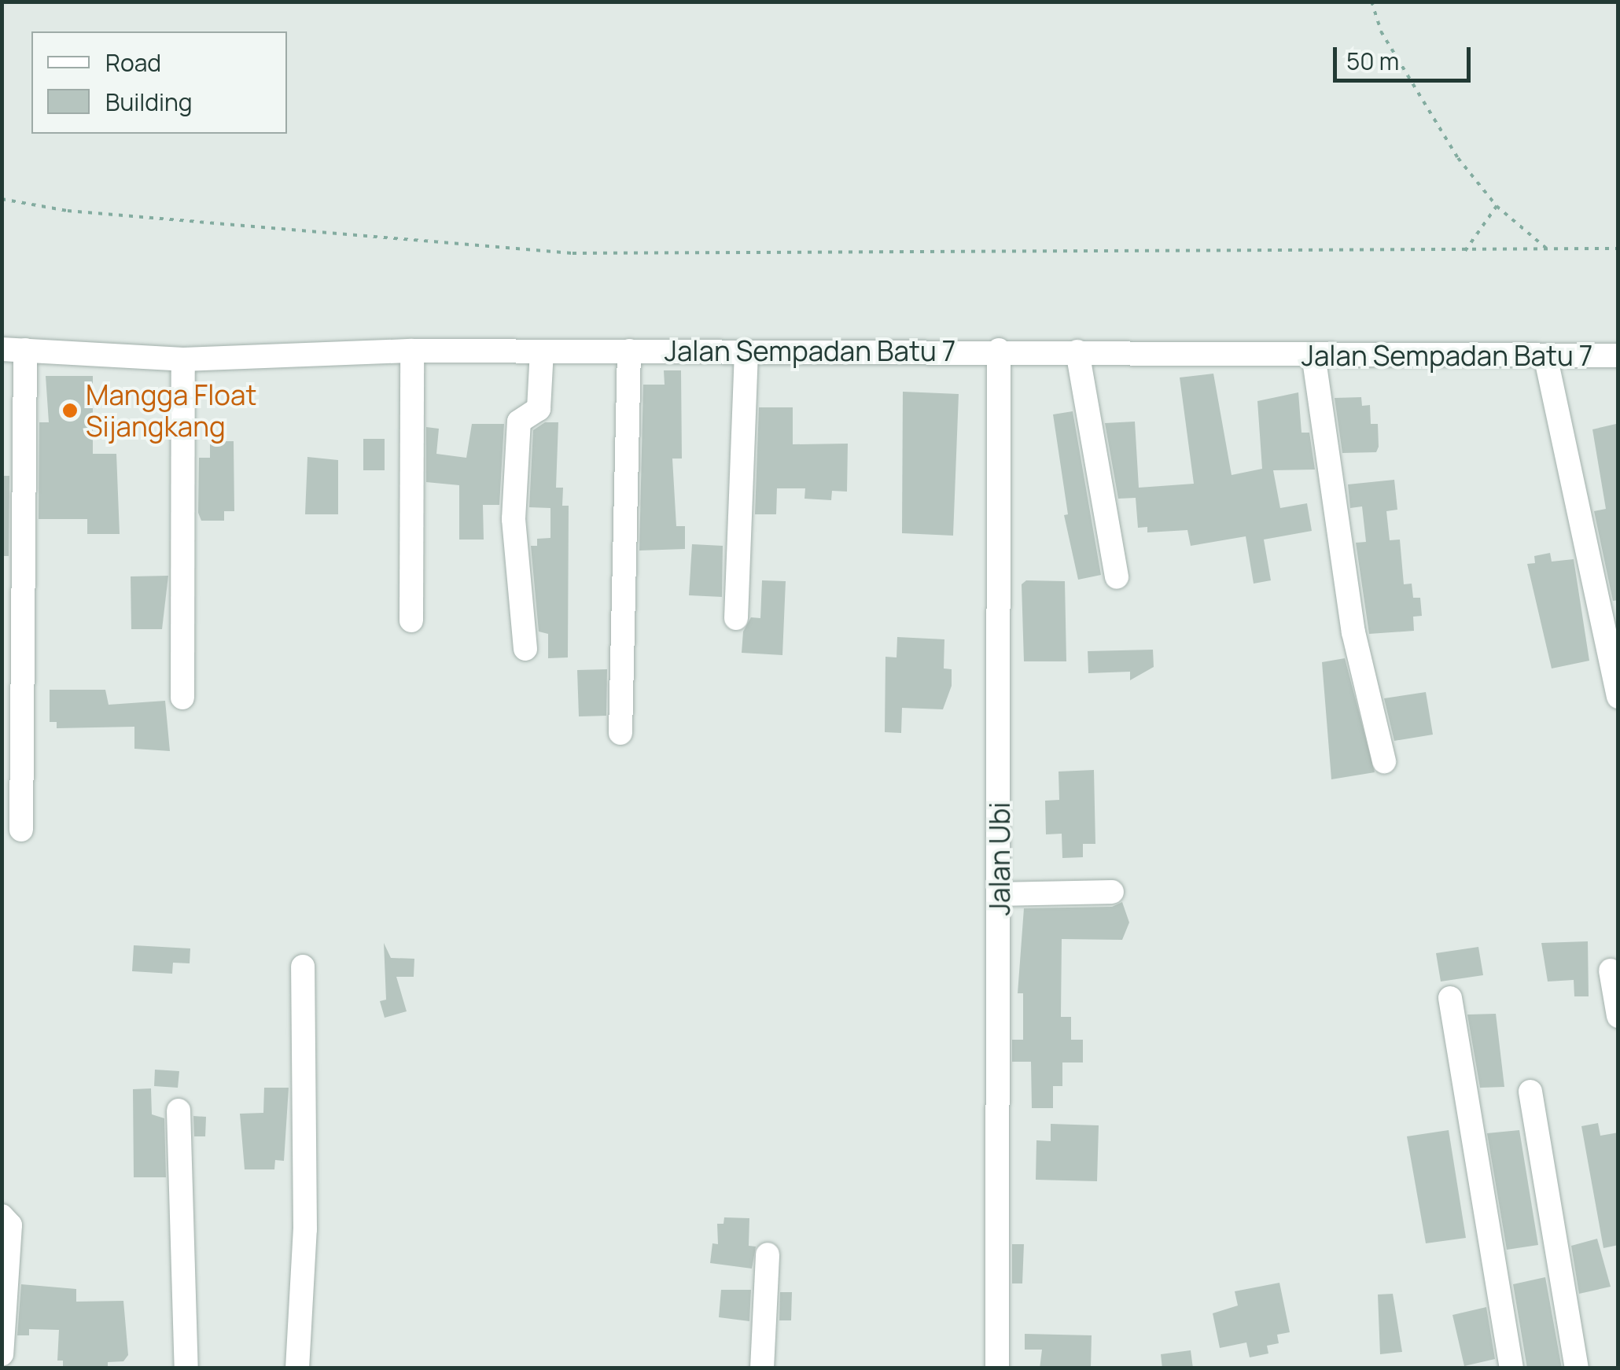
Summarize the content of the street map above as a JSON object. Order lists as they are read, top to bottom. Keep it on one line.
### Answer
{"streets":{"street":["Jalan Sempadan Batu 7","Jalan Ubi"]},"crossings":[["Jalan Sempadan Batu 7","Jalan Ubi"]],"places":["Mangga Float Sijangkang"],"legend":["Road","Building"],"scale_bar":"50 m"}
